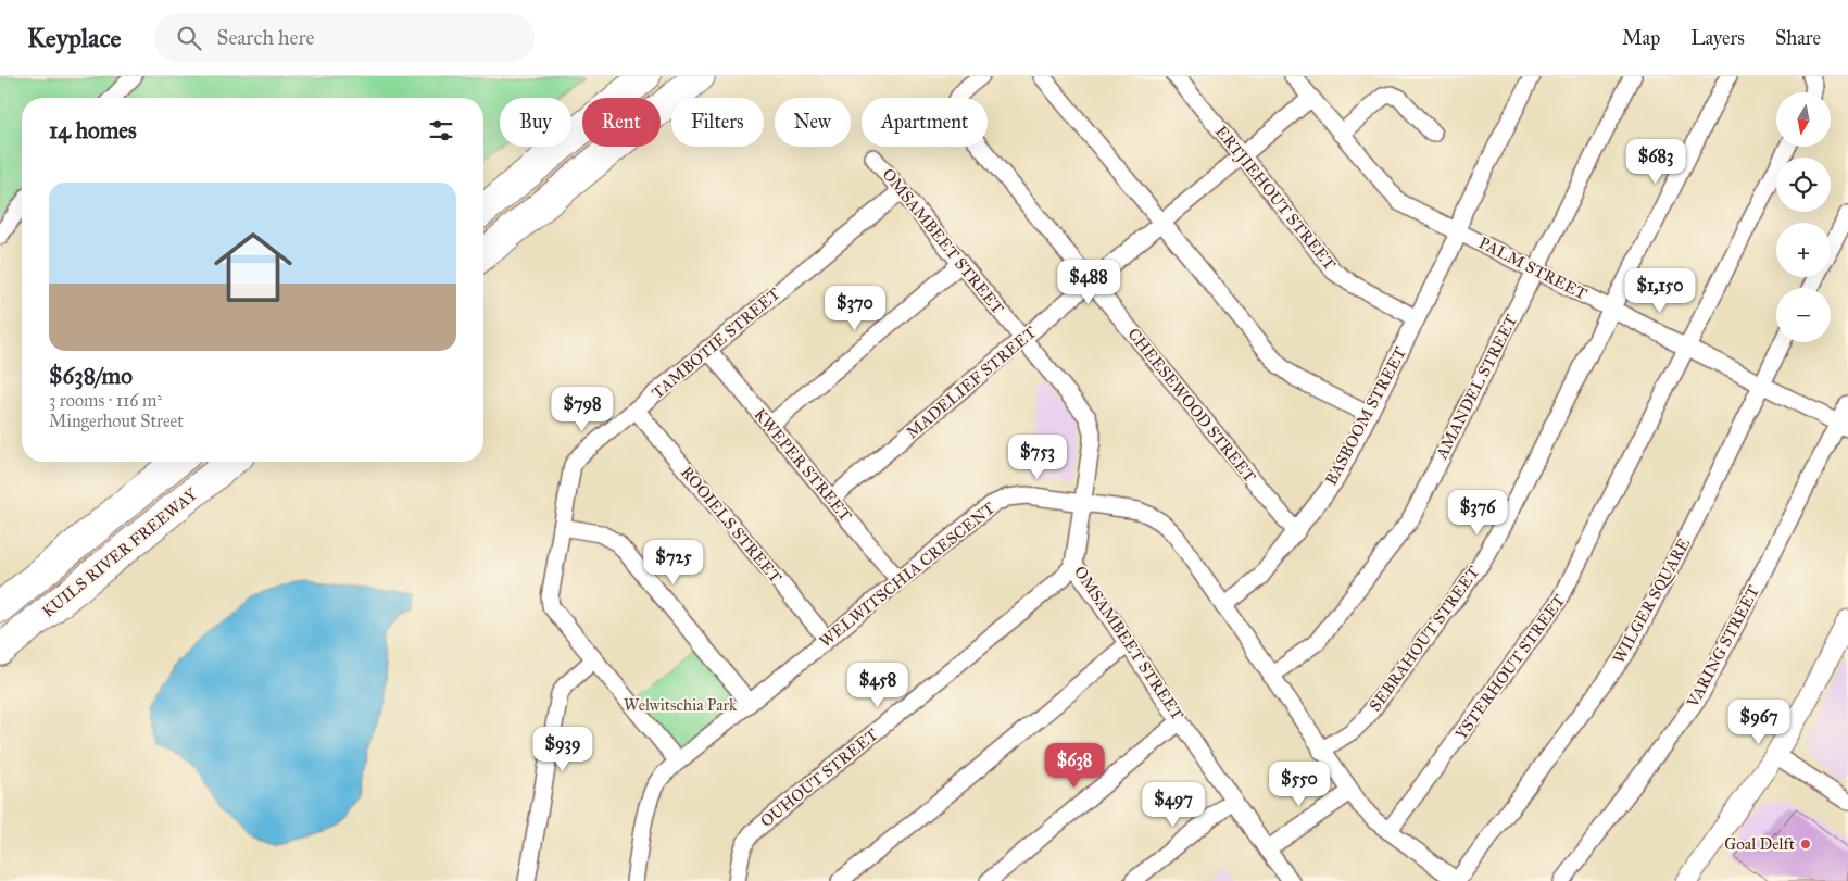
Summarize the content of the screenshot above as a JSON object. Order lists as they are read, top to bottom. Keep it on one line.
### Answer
{"streets":{"highway":["KUILS RIVER FREEWAY"],"street":["ERTJIEHOUT STREET","OMSAMBEET STREET","PALM STREET","TAMBOTIE STREET","MADELIEF STREET","AMANDEL STREET","CHEESEWOOD STREET","BASBOOM STREET","KWEPER STREET","ROOIELS STREET","WELWITSCHIA CRESCENT","WILGER SQUARE","SEBRAHOUT STREET","VARING STREET","YSTERHOUT STREET","OUHOUT STREET"]},"crossings":[["ERTJIEHOUT STREET","MADELIEF STREET"],["ERTJIEHOUT STREET","BASBOOM STREET"],["OMSAMBEET STREET","TAMBOTIE STREET"],["OMSAMBEET STREET","MADELIEF STREET"],["OMSAMBEET STREET","WELWITSCHIA CRESCENT"],["OMSAMBEET STREET","OUHOUT STREET"],["PALM STREET","AMANDEL STREET"],["PALM STREET","BASBOOM STREET"],["PALM STREET","WILGER SQUARE"],["PALM STREET","SEBRAHOUT STREET"],["PALM STREET","VARING STREET"],["PALM STREET","YSTERHOUT STREET"],["TAMBOTIE STREET","KWEPER STREET"],["TAMBOTIE STREET","ROOIELS STREET"],["TAMBOTIE STREET","WELWITSCHIA CRESCENT"],["MADELIEF STREET","CHEESEWOOD STREET"],["MADELIEF STREET","KWEPER STREET"],["AMANDEL STREET","WELWITSCHIA CRESCENT"],["CHEESEWOOD STREET","BASBOOM STREET"],["BASBOOM STREET","WELWITSCHIA CRESCENT"],["KWEPER STREET","WELWITSCHIA CRESCENT"],["ROOIELS STREET","WELWITSCHIA CRESCENT"],["WELWITSCHIA CRESCENT","WILGER SQUARE"],["WELWITSCHIA CRESCENT","SEBRAHOUT STREET"],["WELWITSCHIA CRESCENT","YSTERHOUT STREET"]],"parks":["Welwitschia Park"],"places":["Goal Delft"],"north":"bottom","page":{"header":"Keyplace","search":"Search here","nav":["Map","Layers","Share"],"map_buttons":["+","−"],"chip":["Buy","Rent","Filters","New","Apartment"],"heading":"14 homes","price":["$683","$488","$1,150","$370","$798","$753","$376","$725","$458","$967","$939","$638","$550","$497"],"list":[{"name":"$638/mo","note":"3 rooms · 116 m² · Mingerhout Street"}]}}
